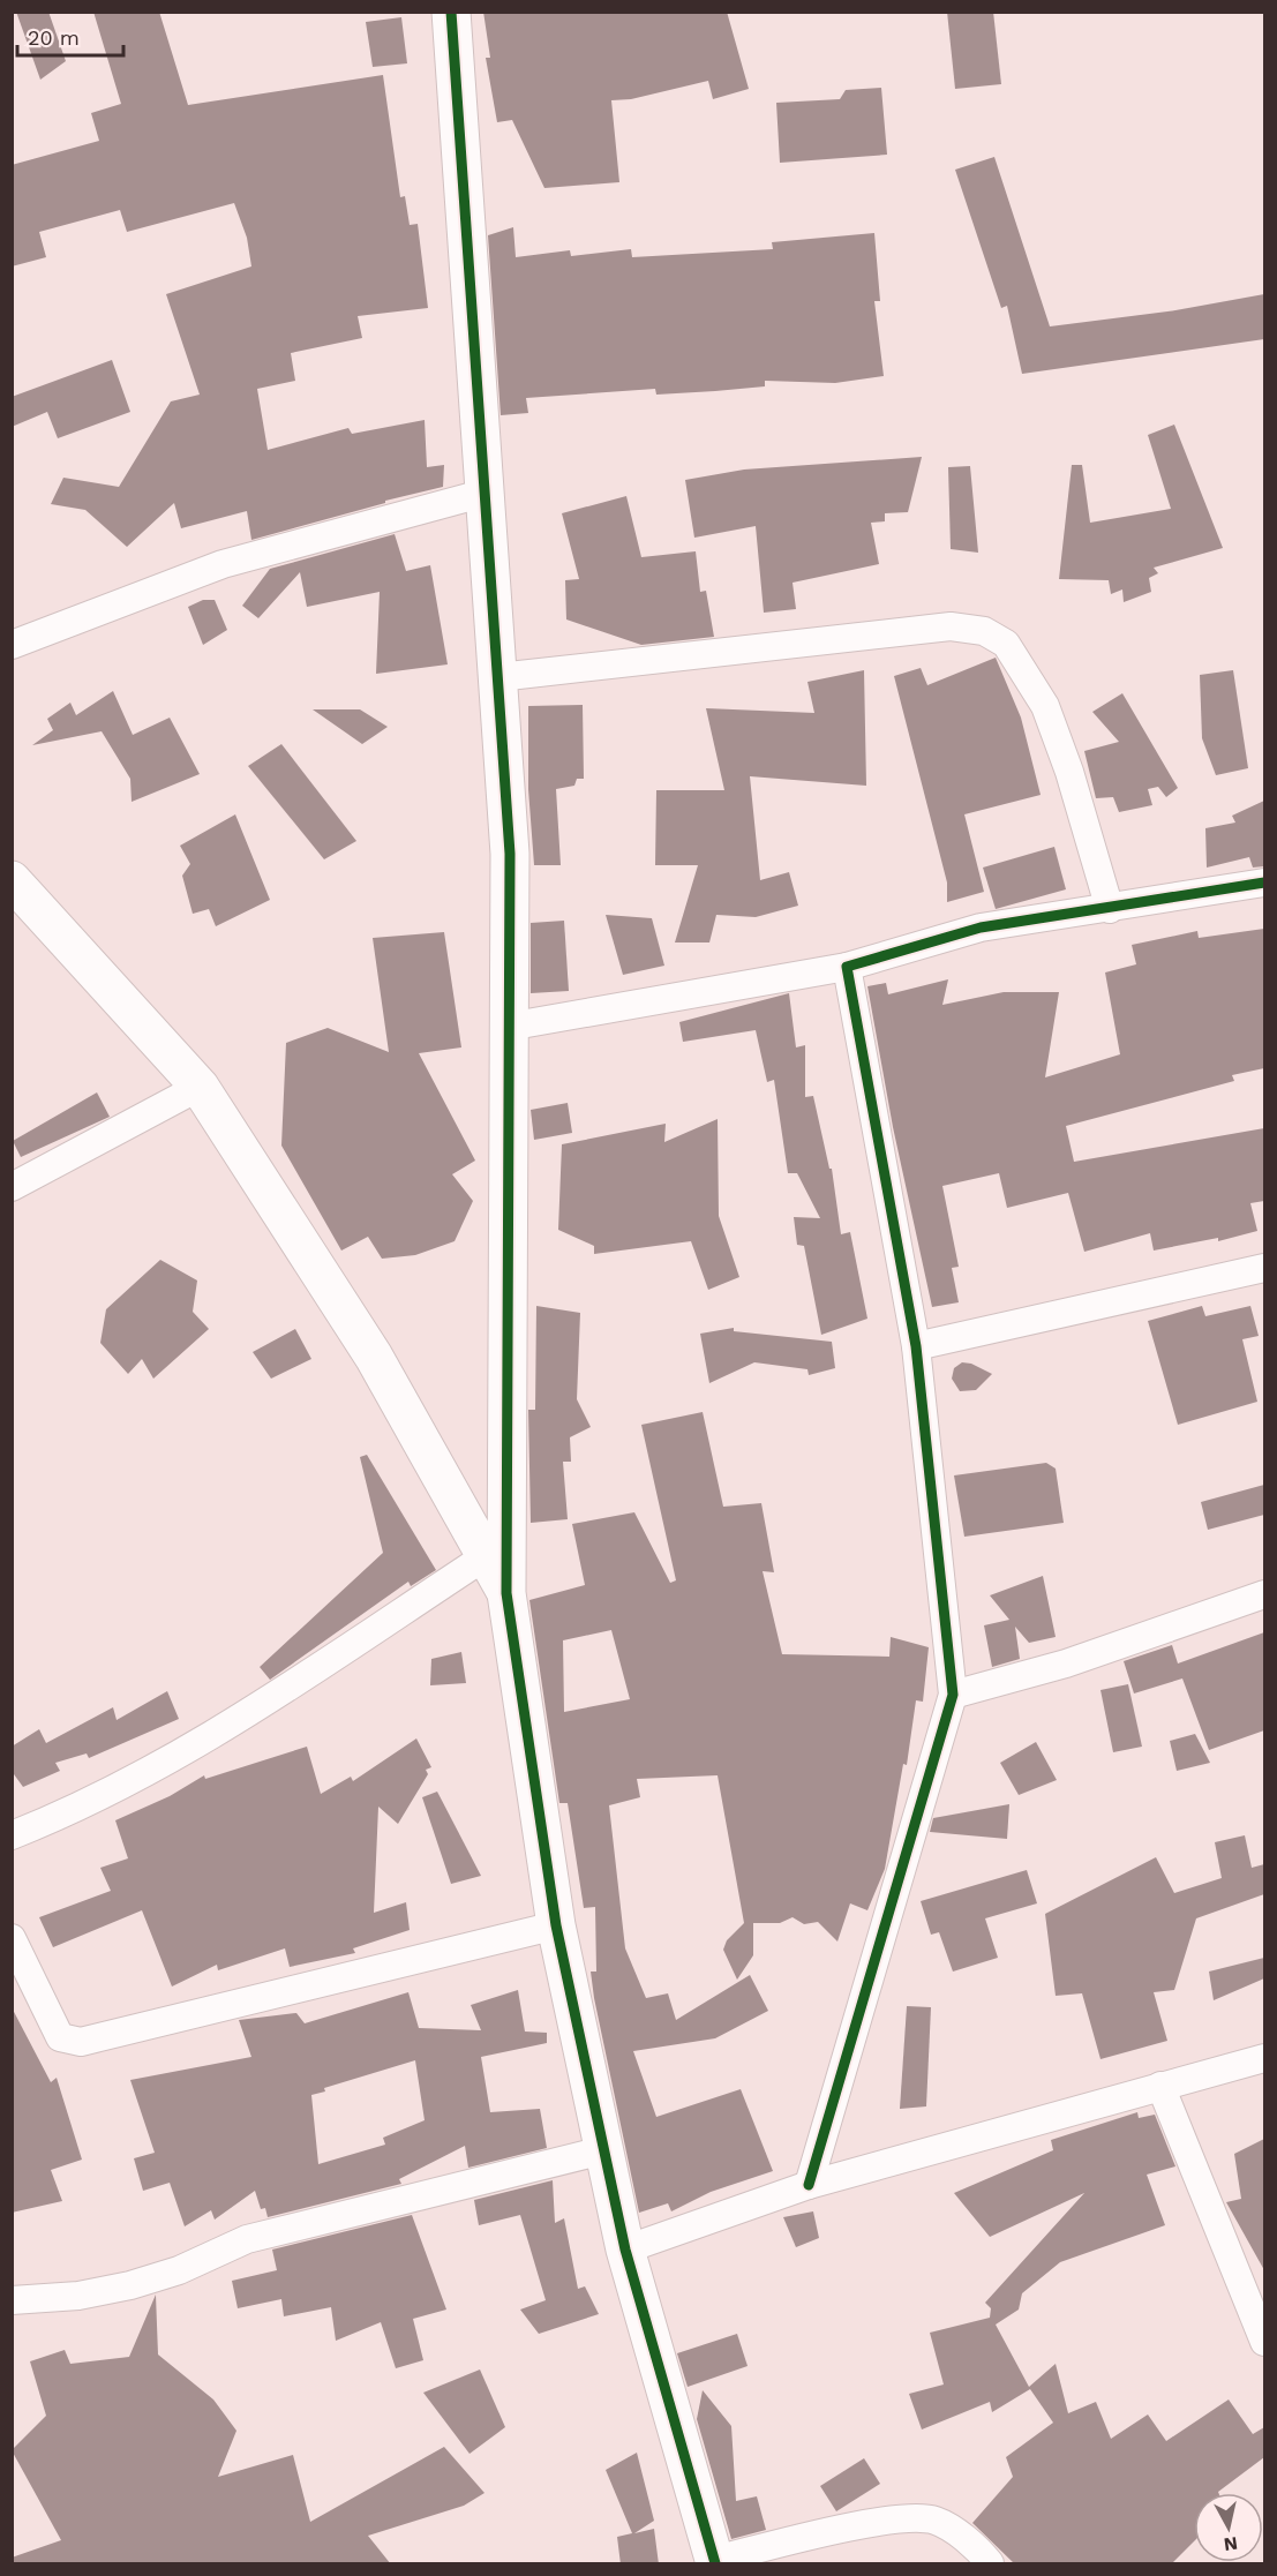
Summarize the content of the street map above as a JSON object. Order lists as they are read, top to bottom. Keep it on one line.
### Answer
{"scale_bar":"20 m","north":"bottom"}
